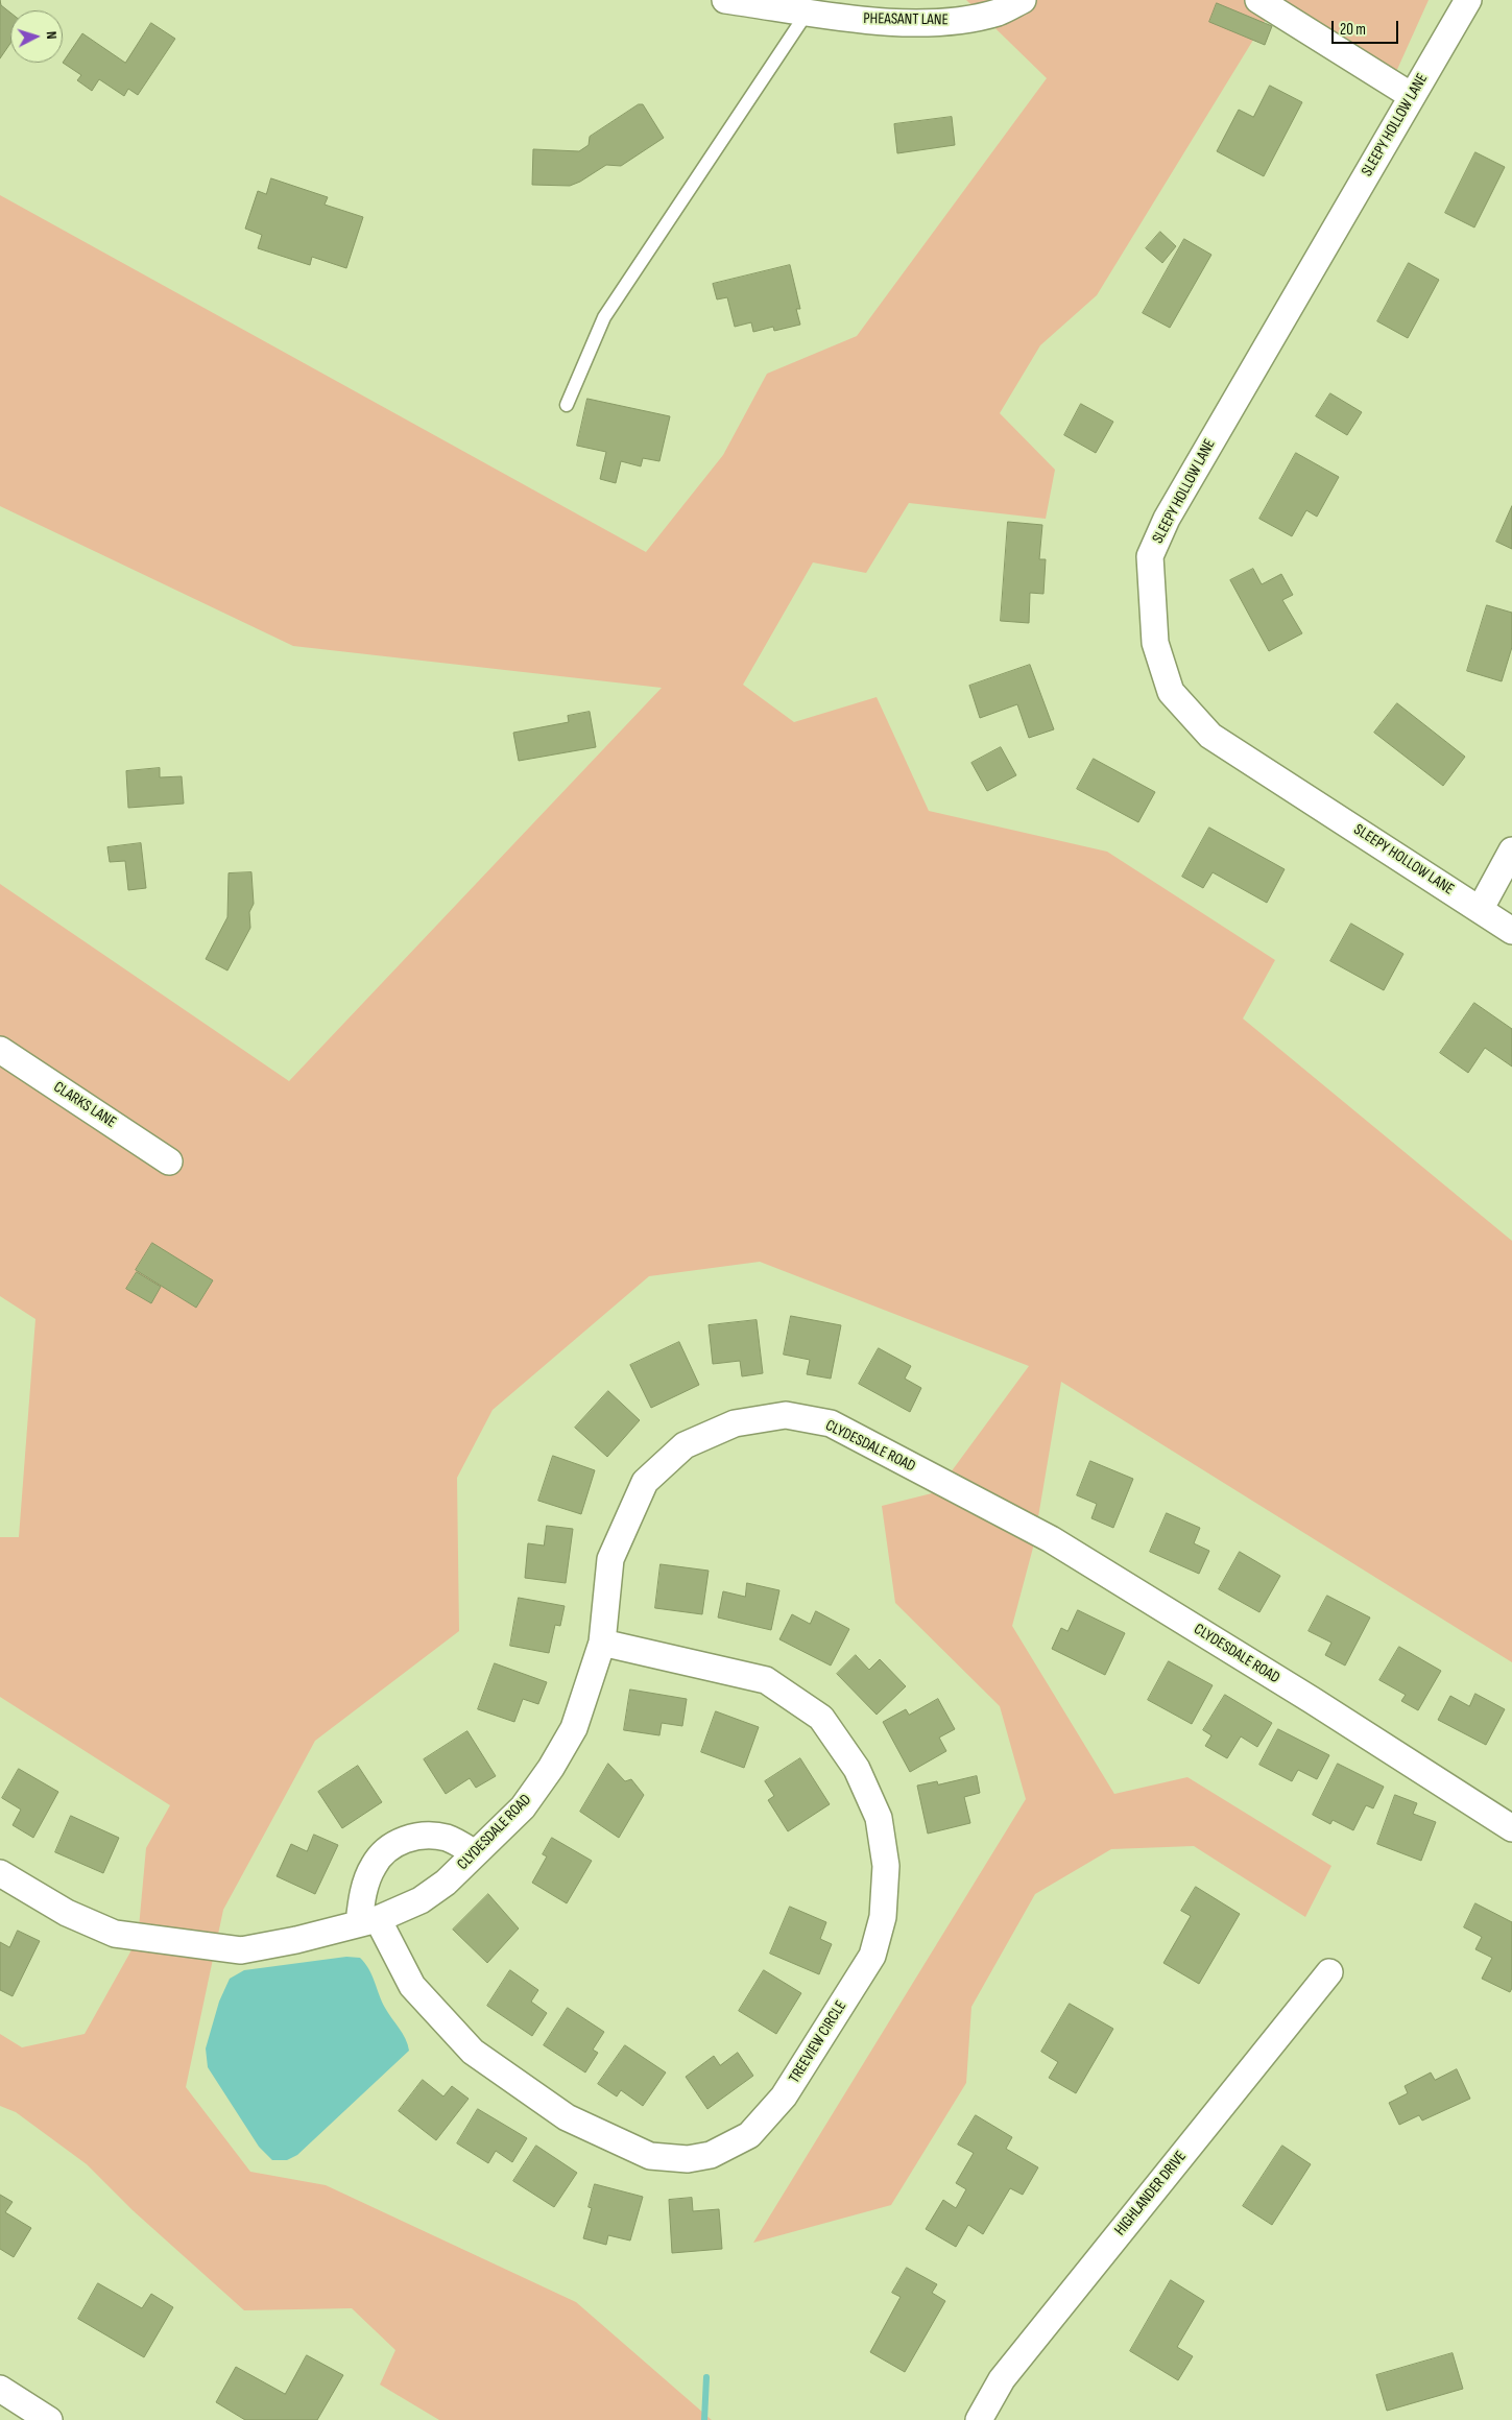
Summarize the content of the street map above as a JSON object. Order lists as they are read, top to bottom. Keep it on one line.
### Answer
{"streets":{"street":["PHEASANT LANE","SLEEPY HOLLOW LANE","CLARKS LANE","CLYDESDALE ROAD","TREEVIEW CIRCLE","HIGHLANDER DRIVE"]},"crossings":[["CLYDESDALE ROAD","TREEVIEW CIRCLE"]],"scale_bar":"20 m","north":"right"}
